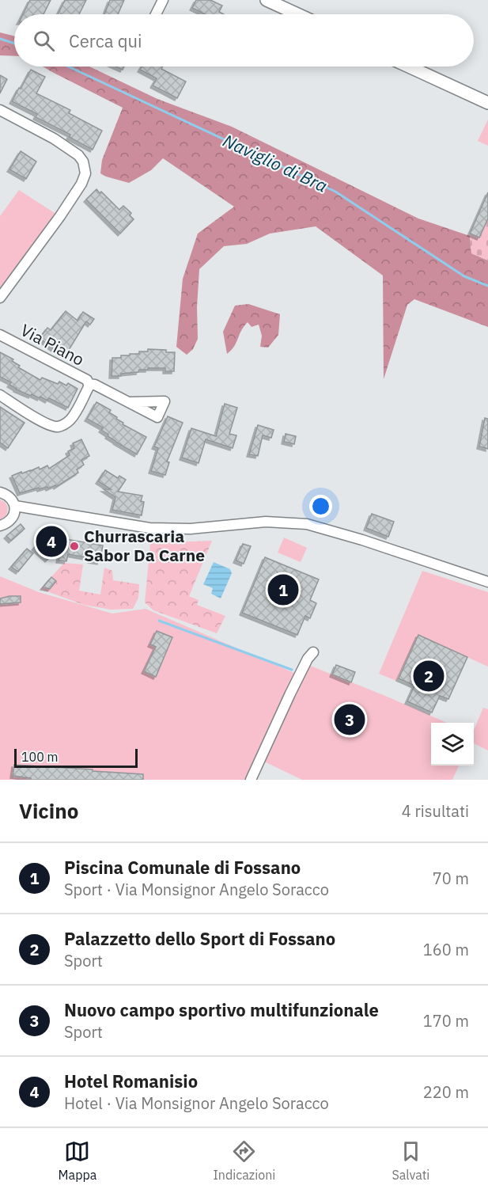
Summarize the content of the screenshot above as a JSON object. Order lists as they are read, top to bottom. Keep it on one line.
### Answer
{"streets":{"street":["Via Piano"]},"water":["Naviglio di Bra"],"places":["Churrascaria Sabor Da Carne"],"scale_bar":"100 m","page":{"search":"Cerca qui","pins":["4","1","2","3"],"scale":"100 m","heading":["Vicino","4 risultati"],"list":[{"mark":"1","name":"Piscina Comunale di Fossano","note":"Sport · Via Monsignor Angelo Soracco","value":"70 m"},{"mark":"2","name":"Palazzetto dello Sport di Fossano","note":"Sport","value":"160 m"},{"mark":"3","name":"Nuovo campo sportivo multifunzionale","note":"Sport","value":"170 m"},{"mark":"4","name":"Hotel Romanisio","note":"Hotel · Via Monsignor Angelo Soracco","value":"220 m"}],"nav":["Mappa","Indicazioni","Salvati"]}}
